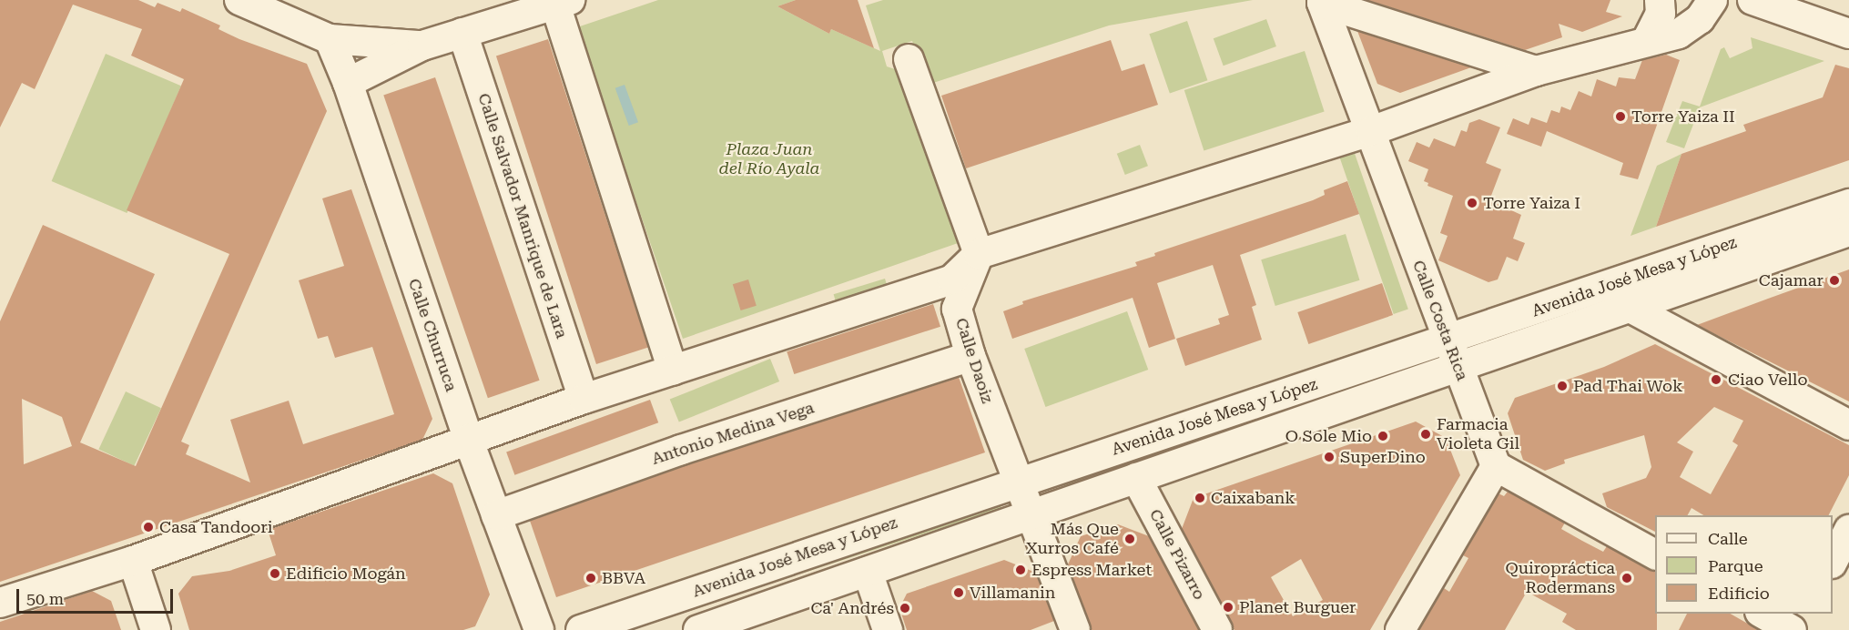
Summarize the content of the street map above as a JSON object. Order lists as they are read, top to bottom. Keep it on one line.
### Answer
{"streets":{"street":["Calle Salvador Manrique de Lara","Avenida José Mesa y López","Calle Costa Rica","Calle Churruca","Calle Daoiz","Antonio Medina Vega","Calle Pizarro"]},"crossings":[["Avenida José Mesa y López","Calle Costa Rica"],["Avenida José Mesa y López","Calle Daoiz"],["Avenida José Mesa y López","Calle Pizarro"],["Calle Churruca","Antonio Medina Vega"],["Calle Daoiz","Antonio Medina Vega"]],"parks":["Plaza Juan del Río Ayala"],"places":["Torre Yaiza II","Torre Yaiza I","Cajamar","Ciao Vello","Pad Thai Wok","Farmacia Violeta Gil","O Sole Mio","SuperDino","Caixabank","Casa Tandoori","Más Que Xurros Café","Espress Market","Edificio Mogán","BBVA","Quiropráctica Rodermans","Villamanin","Planet Burguer","Ca' Andrés"],"legend":["Calle","Parque","Edificio"],"scale_bar":"50 m"}
